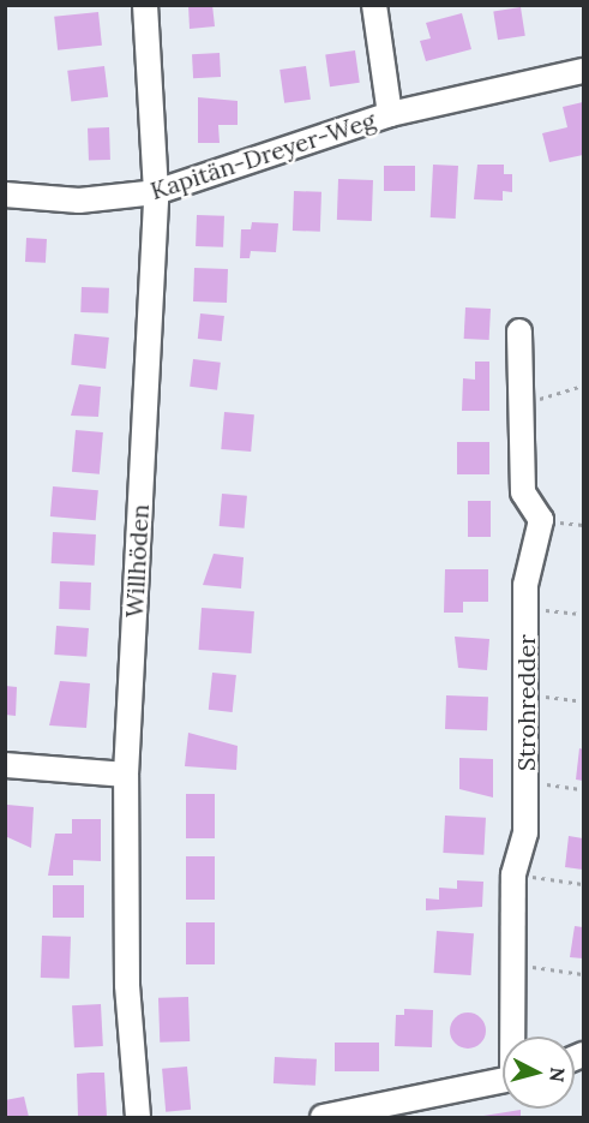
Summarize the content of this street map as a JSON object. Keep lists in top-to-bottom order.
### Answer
{
  "streets": {
    "street": ["Kapitän-Dreyer-Weg", "Willhöden", "Strohredder"]
  },
  "crossings": [
    ["Kapitän-Dreyer-Weg", "Willhöden"]
  ],
  "north": "right"
}
